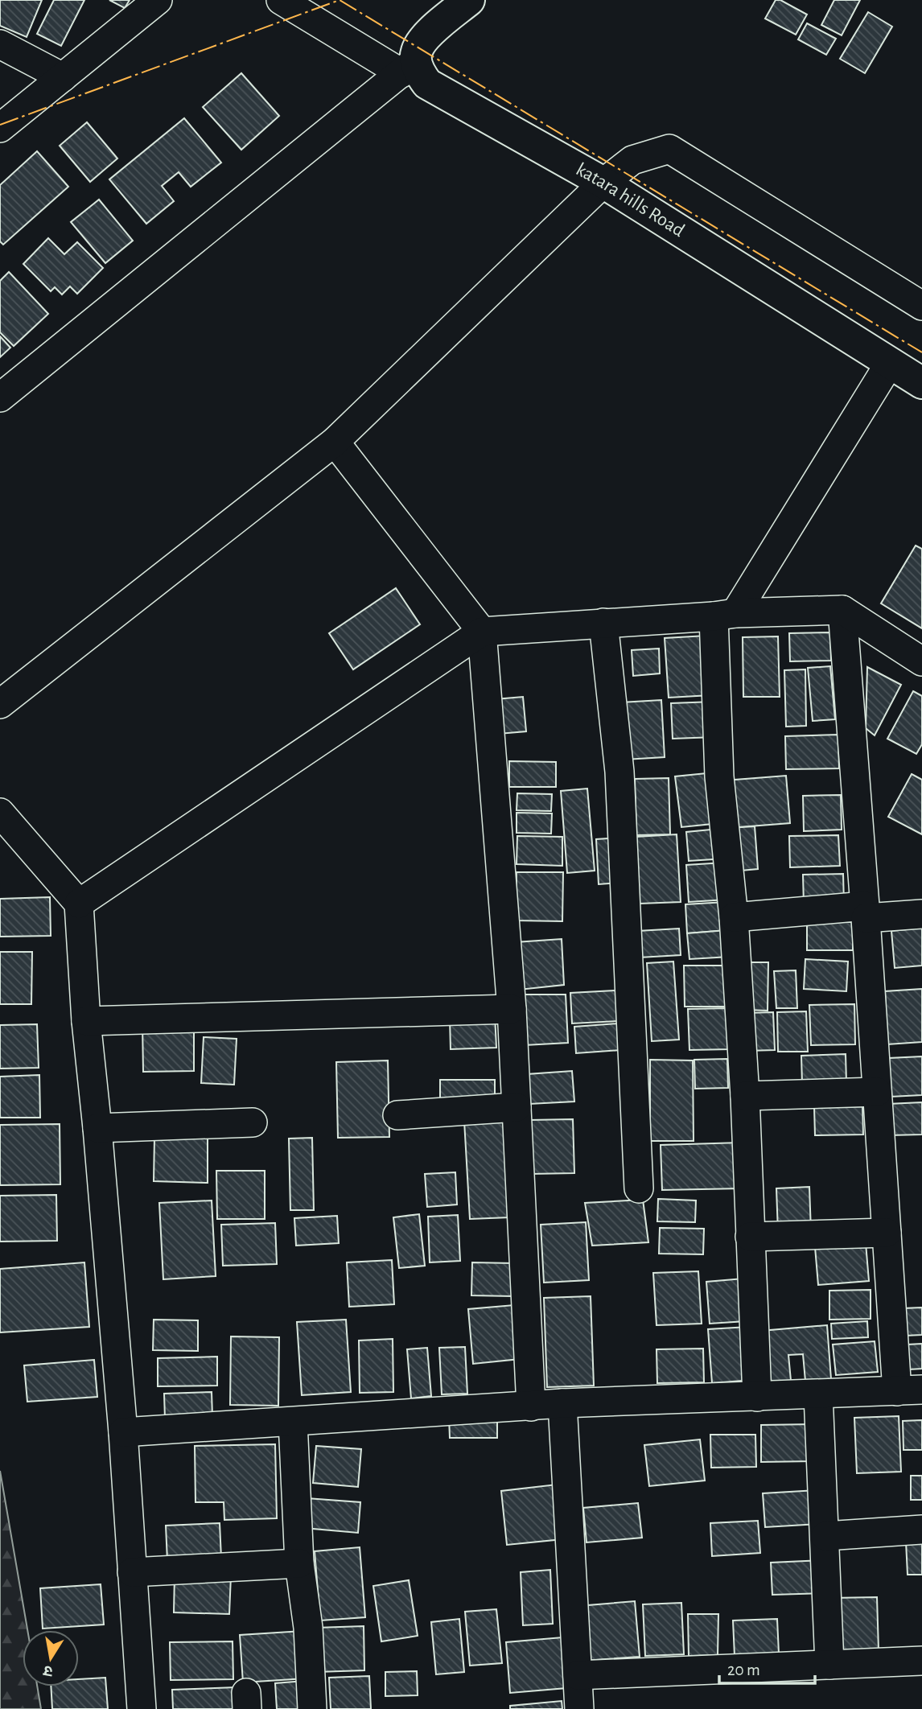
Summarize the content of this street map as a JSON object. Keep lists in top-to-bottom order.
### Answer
{
  "streets": {
    "main road": ["katara hills Road"]
  },
  "scale_bar": "20 m",
  "north": "bottom"
}
